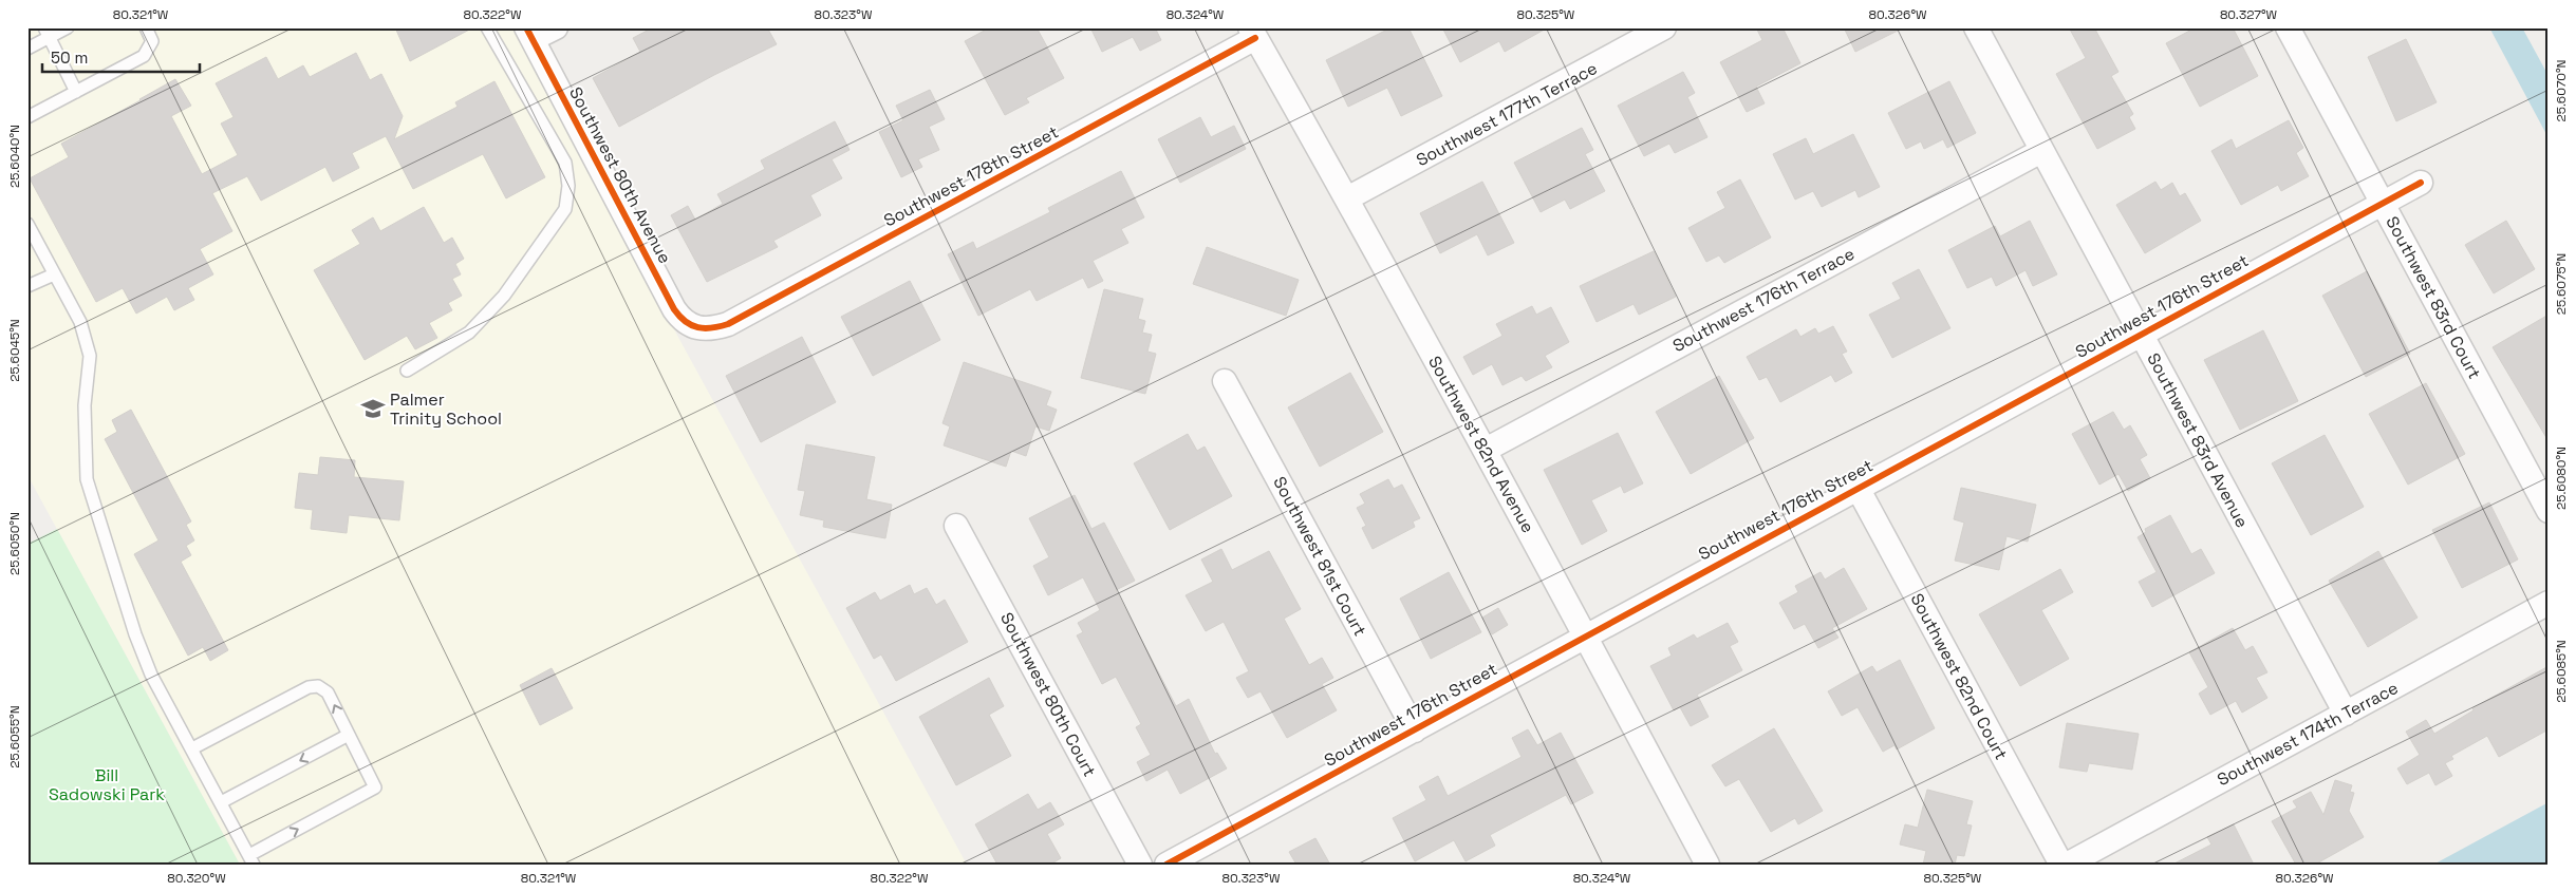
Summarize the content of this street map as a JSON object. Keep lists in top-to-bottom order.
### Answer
{
  "streets": {
    "street": [
      "Southwest 177th Terrace",
      "Southwest 80th Avenue",
      "Southwest 178th Street",
      "Southwest 83rd Court",
      "Southwest 176th Terrace",
      "Southwest 176th Street",
      "Southwest 83rd Avenue",
      "Southwest 82nd Avenue",
      "Southwest 81st Court",
      "Southwest 82nd Court",
      "Southwest 80th Court",
      "Southwest 174th Terrace"
    ]
  },
  "crossings": [
    ["Southwest 177th Terrace", "Southwest 82nd Avenue"],
    ["Southwest 80th Avenue", "Southwest 178th Street"],
    ["Southwest 178th Street", "Southwest 82nd Avenue"],
    ["Southwest 83rd Court", "Southwest 176th Street"],
    ["Southwest 176th Terrace", "Southwest 83rd Avenue"],
    ["Southwest 176th Terrace", "Southwest 82nd Avenue"],
    ["Southwest 176th Street", "Southwest 83rd Avenue"],
    ["Southwest 176th Street", "Southwest 82nd Avenue"],
    ["Southwest 176th Street", "Southwest 81st Court"],
    ["Southwest 176th Street", "Southwest 82nd Court"],
    ["Southwest 83rd Avenue", "Southwest 174th Terrace"]
  ],
  "parks": ["Bill Sadowski Park"],
  "places": {
    "school or university": ["Palmer Trinity School"]
  },
  "scale_bar": "50 m",
  "coordinates": [
    "80.321°W",
    "80.322°W",
    "80.323°W",
    "80.324°W",
    "80.325°W",
    "80.326°W",
    "80.327°W",
    "25.6070°N",
    "25.6040°N",
    "25.6075°N",
    "25.6045°N",
    "25.6080°N",
    "25.6050°N",
    "25.6085°N",
    "25.6055°N",
    "80.320°W"
  ]
}
